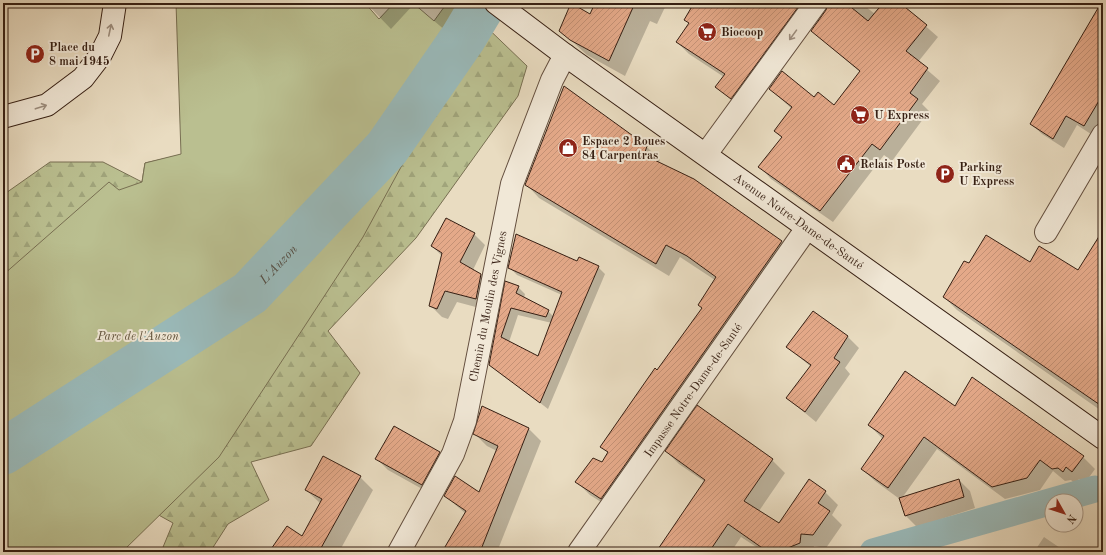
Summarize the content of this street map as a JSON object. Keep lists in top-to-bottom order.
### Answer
{
  "streets": {
    "street": ["Avenue Notre-Dame-de-Santé", "Chemin du Moulin des Vignes", "Impasse Notre-Dame-de-Santé"]
  },
  "crossings": [
    ["Avenue Notre-Dame-de-Santé", "Chemin du Moulin des Vignes"],
    ["Avenue Notre-Dame-de-Santé", "Impasse Notre-Dame-de-Santé"]
  ],
  "water": ["L'Auzon"],
  "parks": ["Parc de l'Auzon"],
  "places": {
    "supermarket": ["Biocoop", "U Express"],
    "parking": ["Place du 8 mai 1945", "Parking U Express"],
    "shop": ["Espace 2 Roues 84 Carpentras"],
    "public building": ["Relais Poste"]
  },
  "north": "bottom right"
}
